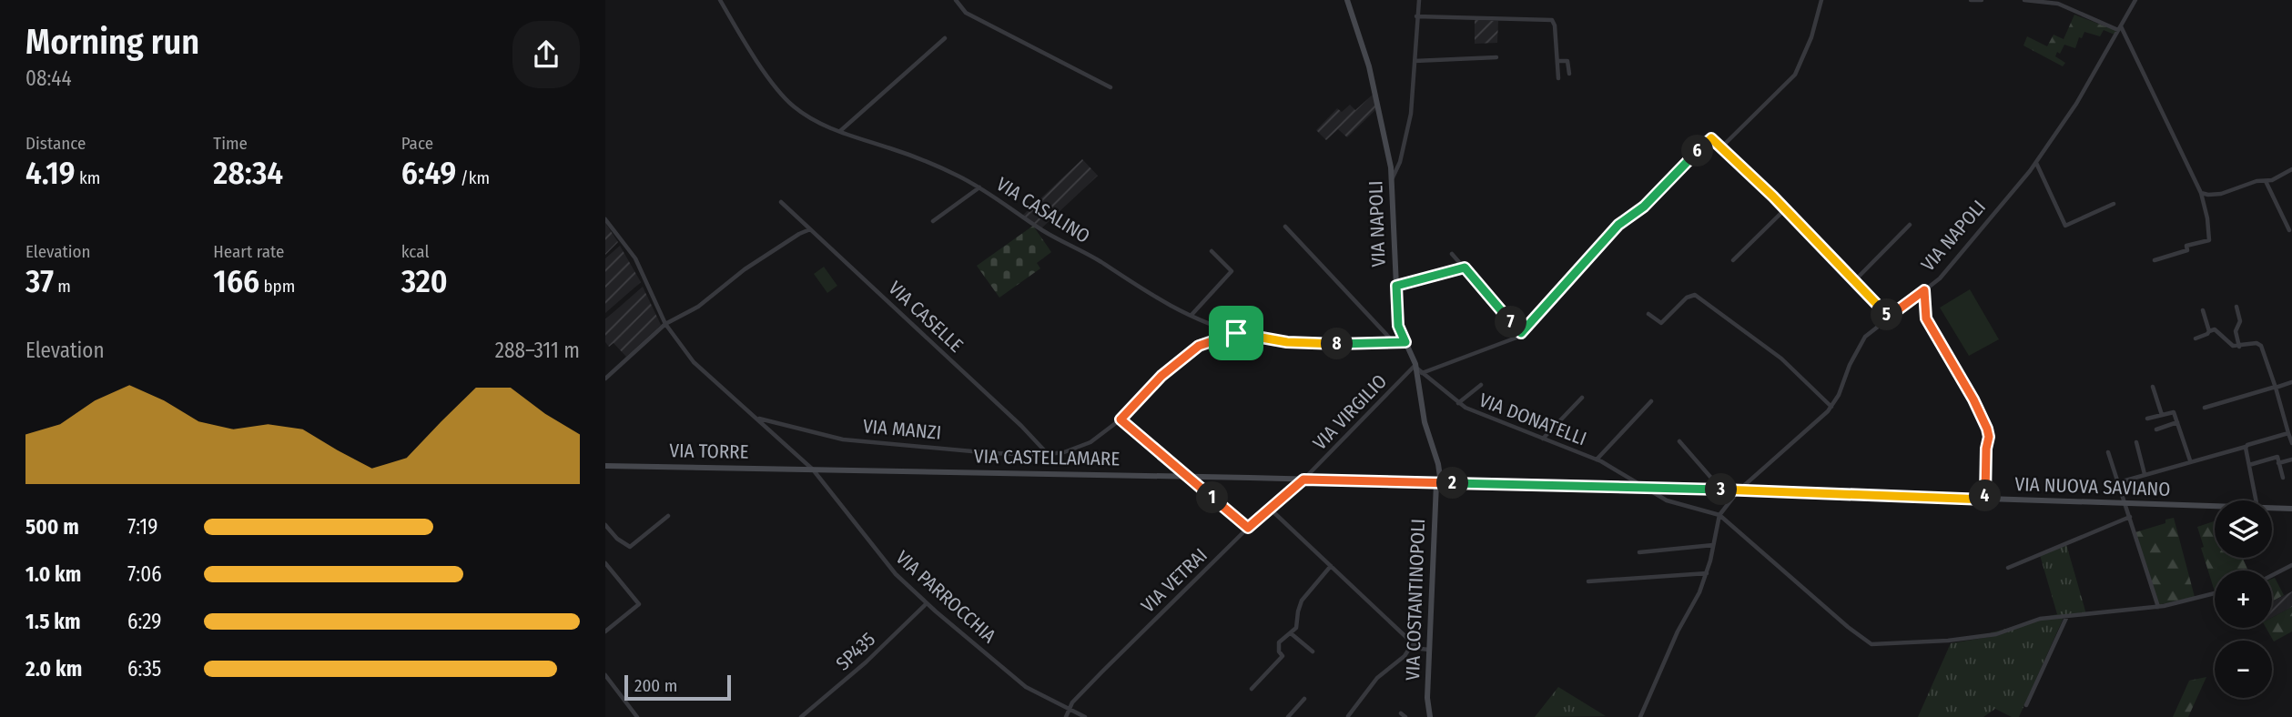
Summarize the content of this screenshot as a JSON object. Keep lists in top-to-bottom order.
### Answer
{
  "streets": {
    "main road": [
      "VIA NAPOLI",
      "VIA TORRE",
      "VIA CASTELLAMARE",
      "VIA NUOVA SAVIANO",
      "VIA COSTANTINOPOLI"
    ],
    "street": [
      "VIA CASALINO",
      "VIA CASELLE",
      "VIA VIRGILIO",
      "VIA DONATELLI",
      "VIA MANZI",
      "VIA VETRAI",
      "VIA PARROCCHIA",
      "SP435"
    ]
  },
  "crossings": [
    ["VIA CASALINO", "VIA NAPOLI"],
    ["VIA CASALINO", "VIA MANZI"],
    ["VIA NAPOLI", "VIA VIRGILIO"],
    ["VIA NAPOLI", "VIA DONATELLI"],
    ["VIA NAPOLI", "VIA CASTELLAMARE"],
    ["VIA NAPOLI", "VIA NUOVA SAVIANO"],
    ["VIA NAPOLI", "VIA COSTANTINOPOLI"],
    ["VIA CASELLE", "VIA MANZI"],
    ["VIA VIRGILIO", "VIA DONATELLI"],
    ["VIA VIRGILIO", "VIA CASTELLAMARE"],
    ["VIA VIRGILIO", "VIA VETRAI"],
    ["VIA DONATELLI", "VIA CASTELLAMARE"],
    ["VIA MANZI", "VIA PARROCCHIA"],
    ["VIA TORRE", "VIA CASTELLAMARE"],
    ["VIA TORRE", "VIA PARROCCHIA"],
    ["VIA CASTELLAMARE", "VIA NUOVA SAVIANO"],
    ["VIA CASTELLAMARE", "VIA VETRAI"],
    ["VIA CASTELLAMARE", "VIA PARROCCHIA"],
    ["VIA CASTELLAMARE", "VIA COSTANTINOPOLI"],
    ["VIA VETRAI", "VIA PARROCCHIA"],
    ["VIA PARROCCHIA", "SP435"]
  ],
  "scale_bar": "200 m",
  "page": {
    "heading": ["Morning run", "08:44"],
    "stats": [
      ["Distance", "4.19 km"],
      ["Time", "28:34"],
      ["Pace", "6:49 /km"],
      ["Elevation", "37 m"],
      ["Heart rate", "166 bpm"],
      ["kcal", "320"]
    ],
    "pins": [
      "6",
      "5",
      "7",
      "8",
      "2",
      "3",
      "4",
      "1"
    ],
    "chart": ["Elevation", "288–311 m"],
    "map_buttons": ["+", "−"],
    "list": [
      {
        "name": "500 m",
        "note": "7:19"
      },
      {
        "name": "1.0 km",
        "note": "7:06"
      },
      {
        "name": "1.5 km",
        "note": "6:29"
      },
      {
        "name": "2.0 km",
        "note": "6:35"
      }
    ],
    "scale": "200 m"
  }
}
